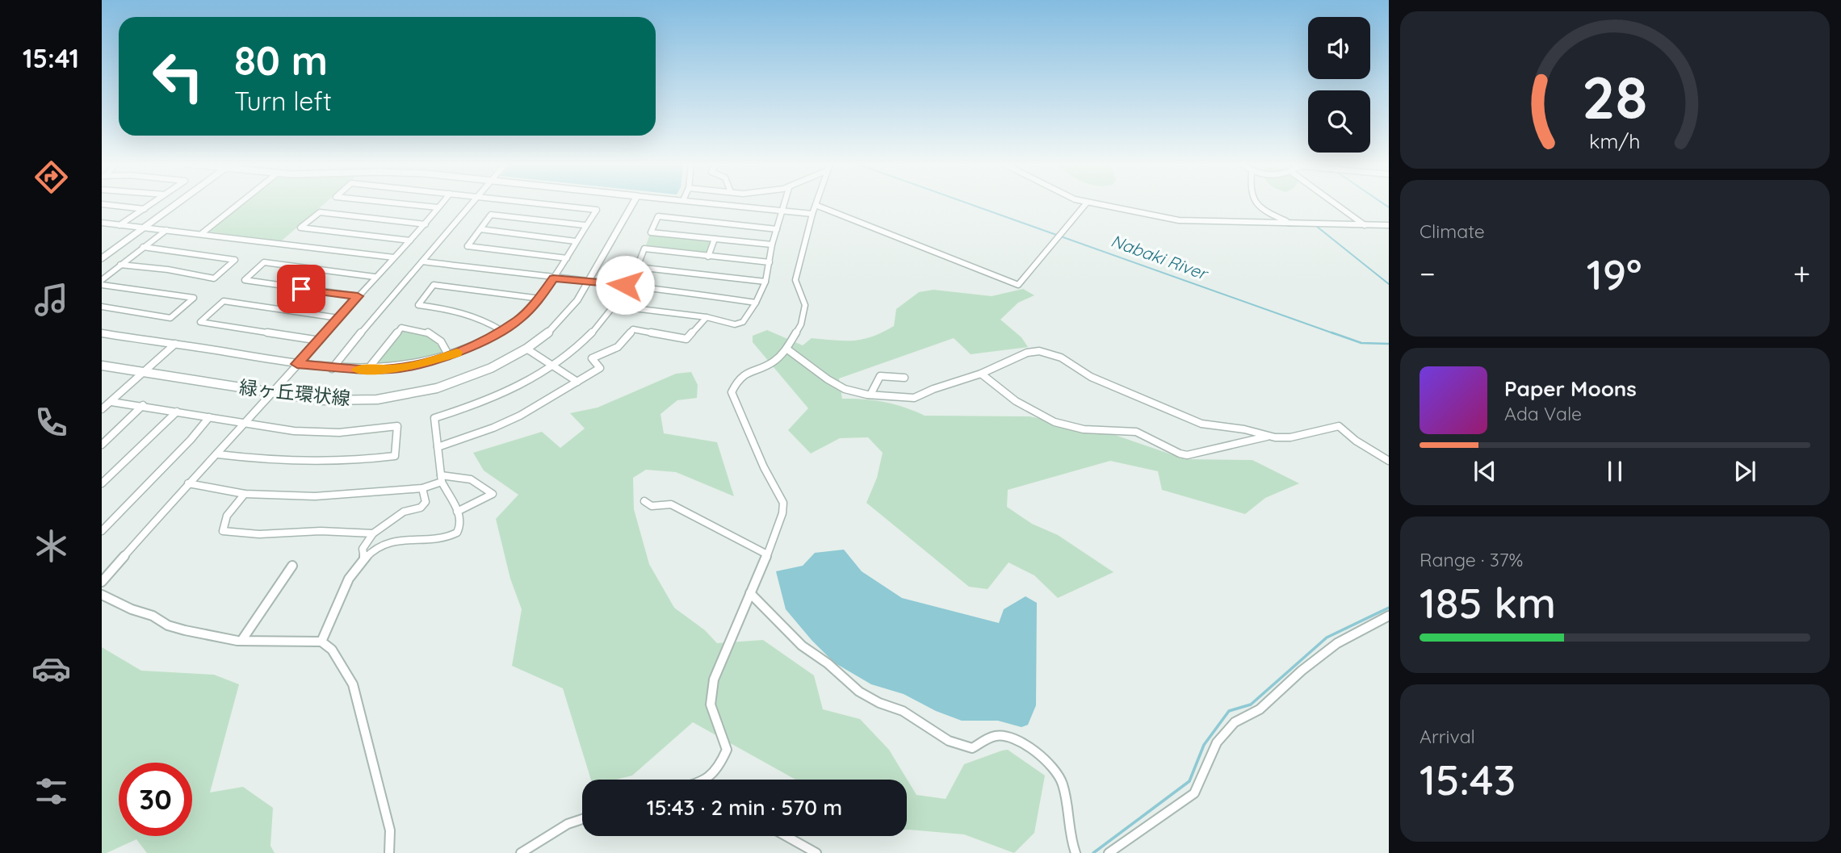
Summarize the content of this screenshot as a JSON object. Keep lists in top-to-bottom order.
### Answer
{
  "streets": {
    "street": ["緑ヶ丘環状線"]
  },
  "water": ["Nabaki River"],
  "page": {
    "tabs": "15:41",
    "turn": ["80 m", "Turn left"],
    "tile": [
      "Climate",
      ["Range · 37%", "185 km"],
      ["Arrival", "15:43"]
    ],
    "heat": ["−", "19°", "+"],
    "song": ["Paper Moons", "Ada Vale"],
    "limit": "30",
    "trip": "15:43 · 2 min · 570 m",
    "gauge": ["28", "km/h"]
  }
}
